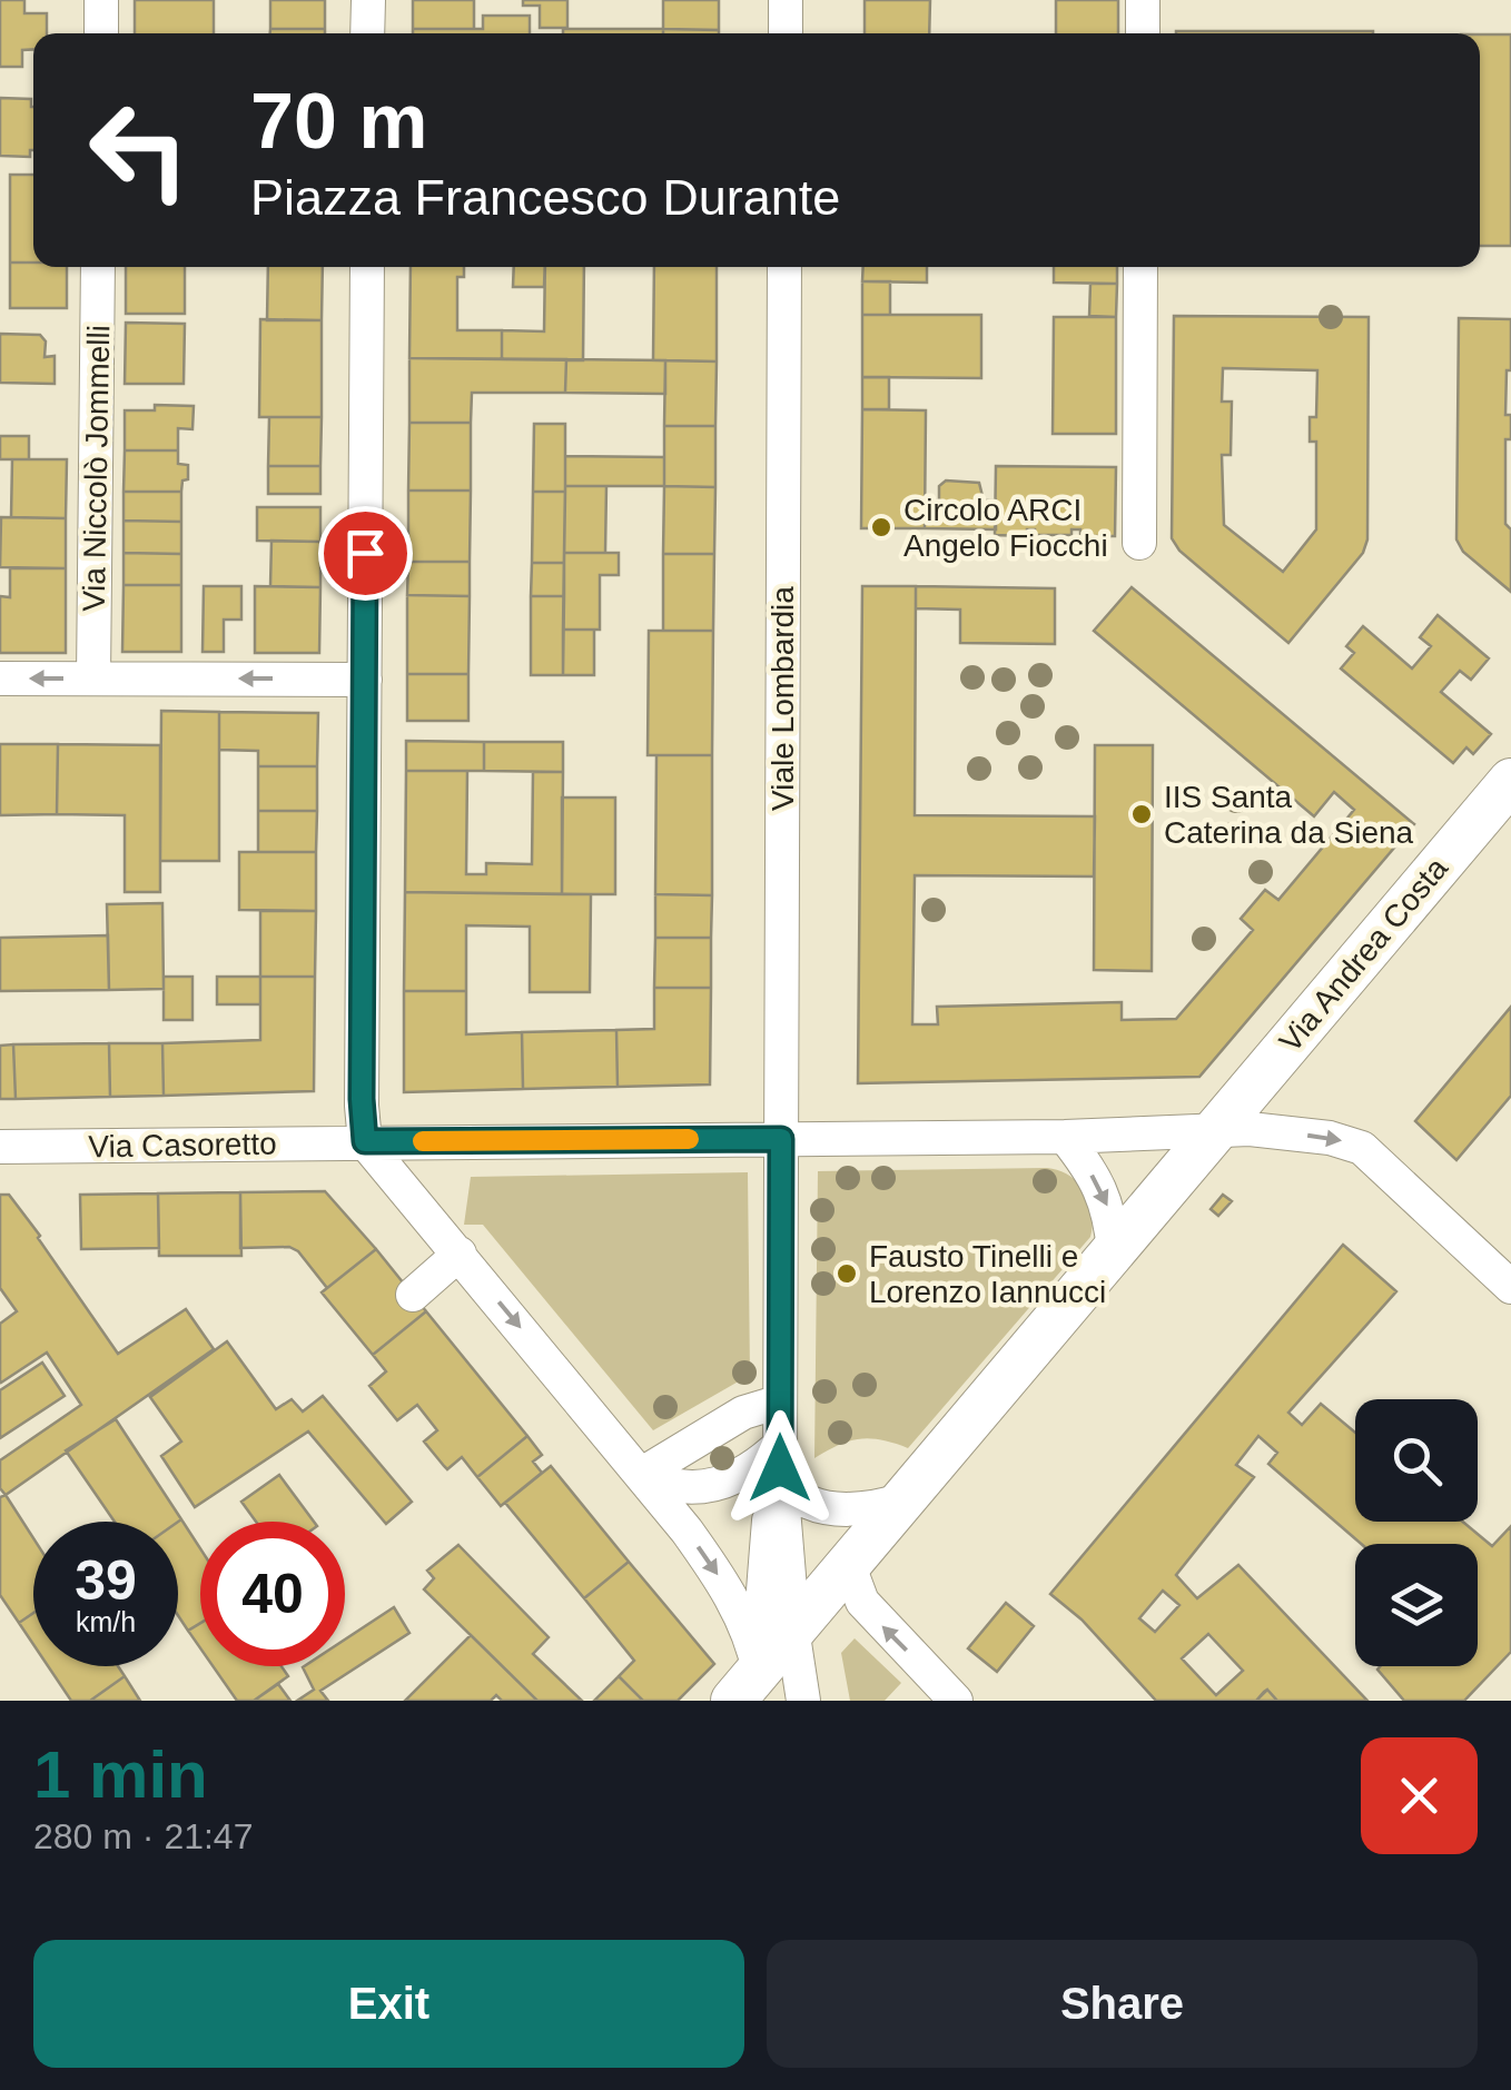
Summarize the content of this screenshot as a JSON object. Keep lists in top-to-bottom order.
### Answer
{
  "streets": {
    "main road": ["Via Andrea Costa"],
    "street": ["Via Niccolò Jommelli", "Viale Lombardia", "Via Casoretto"]
  },
  "crossings": [
    ["Viale Lombardia", "Via Casoretto"],
    ["Via Andrea Costa", "Via Casoretto"]
  ],
  "places": ["Circolo ARCI Angelo Fiocchi", "IIS Santa Caterina da Siena", "Fausto Tinelli e Lorenzo Iannucci"],
  "page": {
    "turn": ["70 m", "Piazza Francesco Durante"],
    "speed": "39 km/h",
    "limit": "40",
    "heading": ["1 min", "280 m · 21:47"],
    "buttons": ["Exit", "Share"]
  }
}
